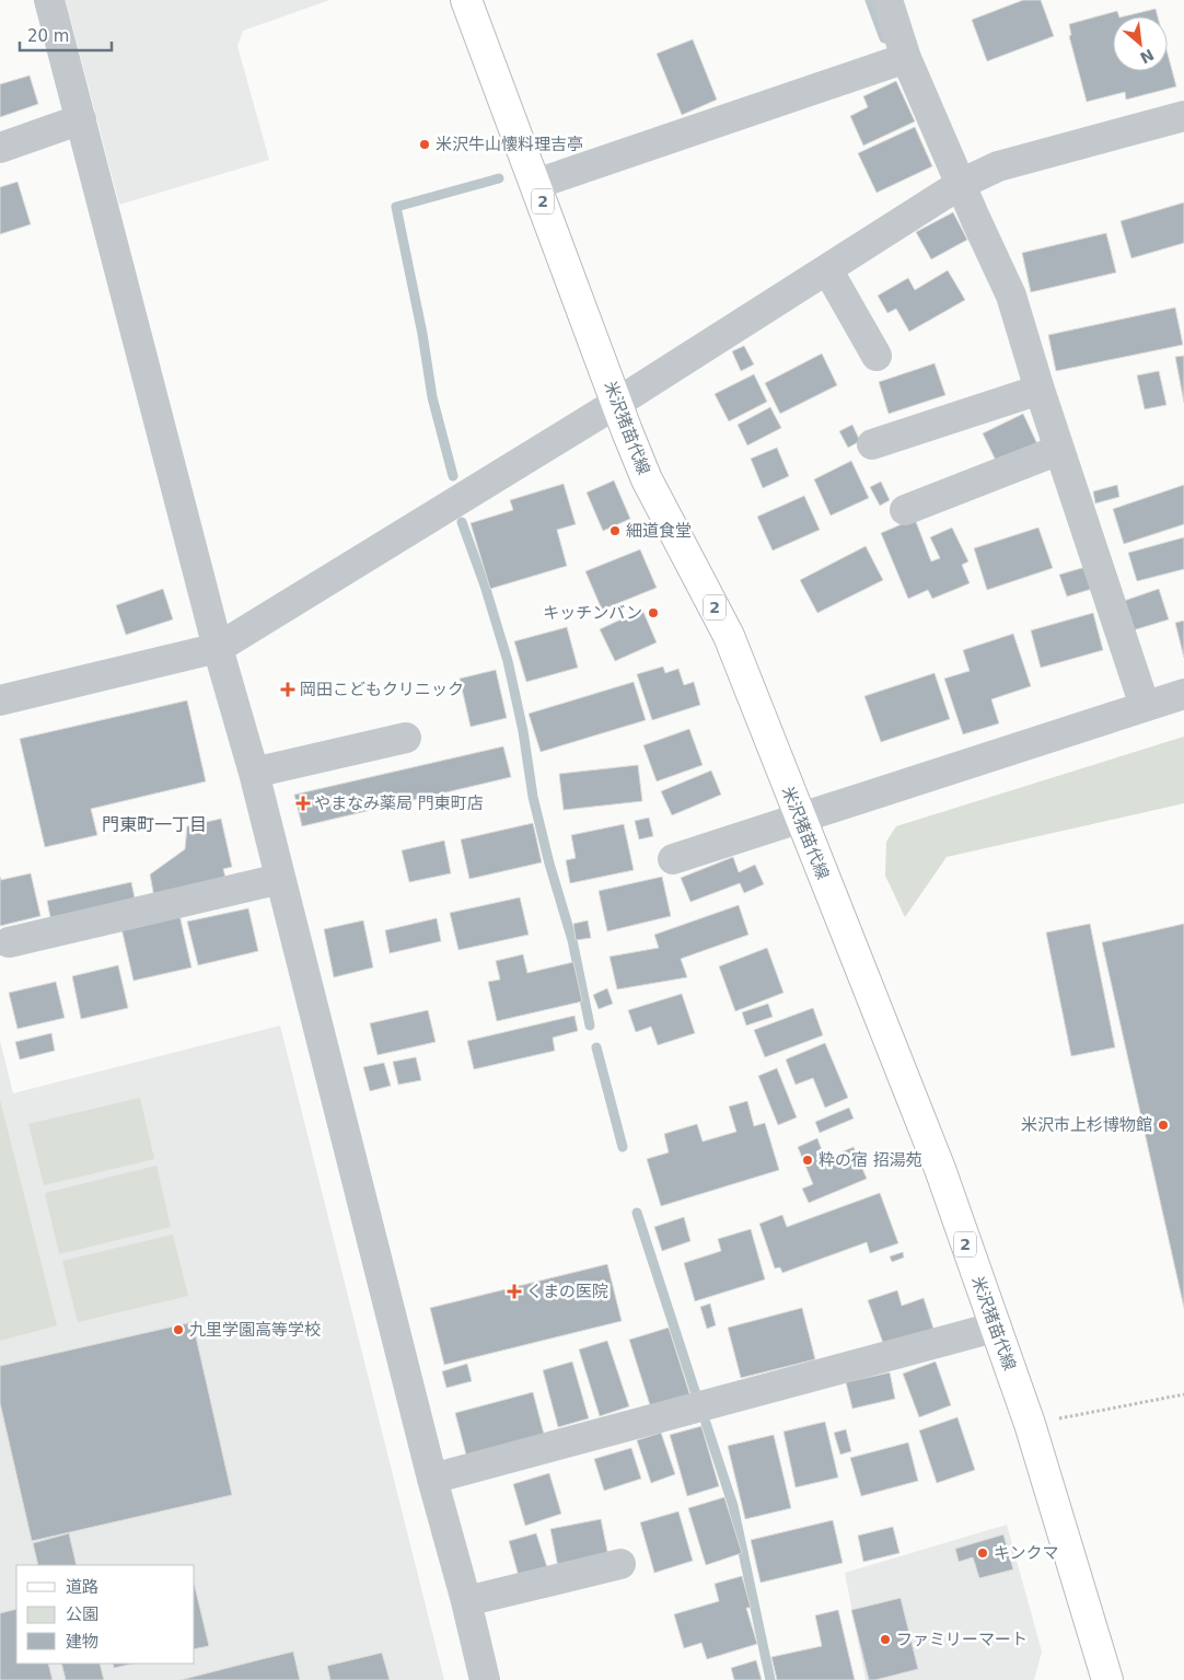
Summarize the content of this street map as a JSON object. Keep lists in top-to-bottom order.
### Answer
{
  "streets": {
    "main road": ["2", "米沢猪苗代線"]
  },
  "districts": ["門東町一丁目"],
  "places": {
    "other": [
      "米沢牛山懐料理吉亭",
      "細道食堂",
      "キッチンバン",
      "米沢市上杉博物館",
      "粋の宿 招湯苑",
      "九里学園高等学校",
      "キンクマ",
      "ファミリーマート"
    ],
    "health": ["岡田こどもクリニック", "やまなみ薬局 門東町店", "くまの医院"]
  },
  "legend": ["道路", "公園", "建物"],
  "scale_bar": "20 m",
  "north": "bottom right"
}
